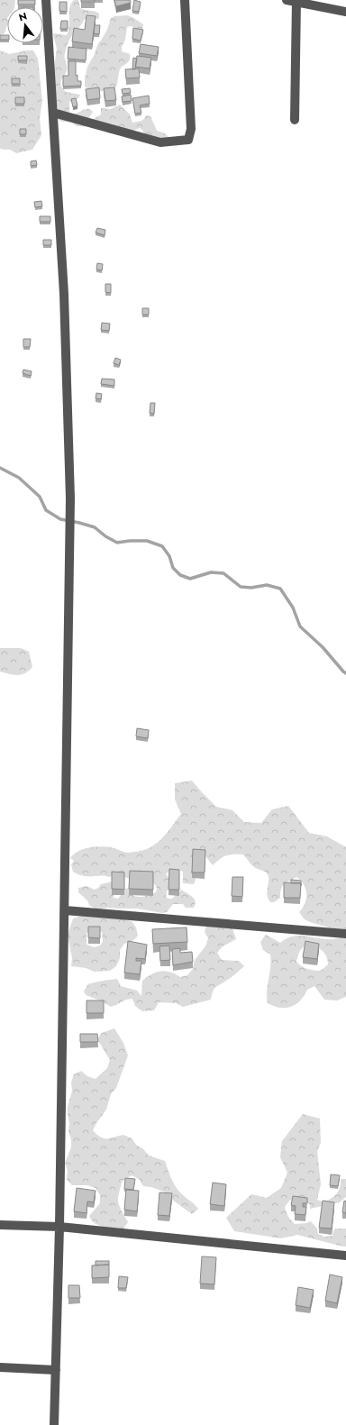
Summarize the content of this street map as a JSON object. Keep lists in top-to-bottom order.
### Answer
{
  "north": "top"
}
